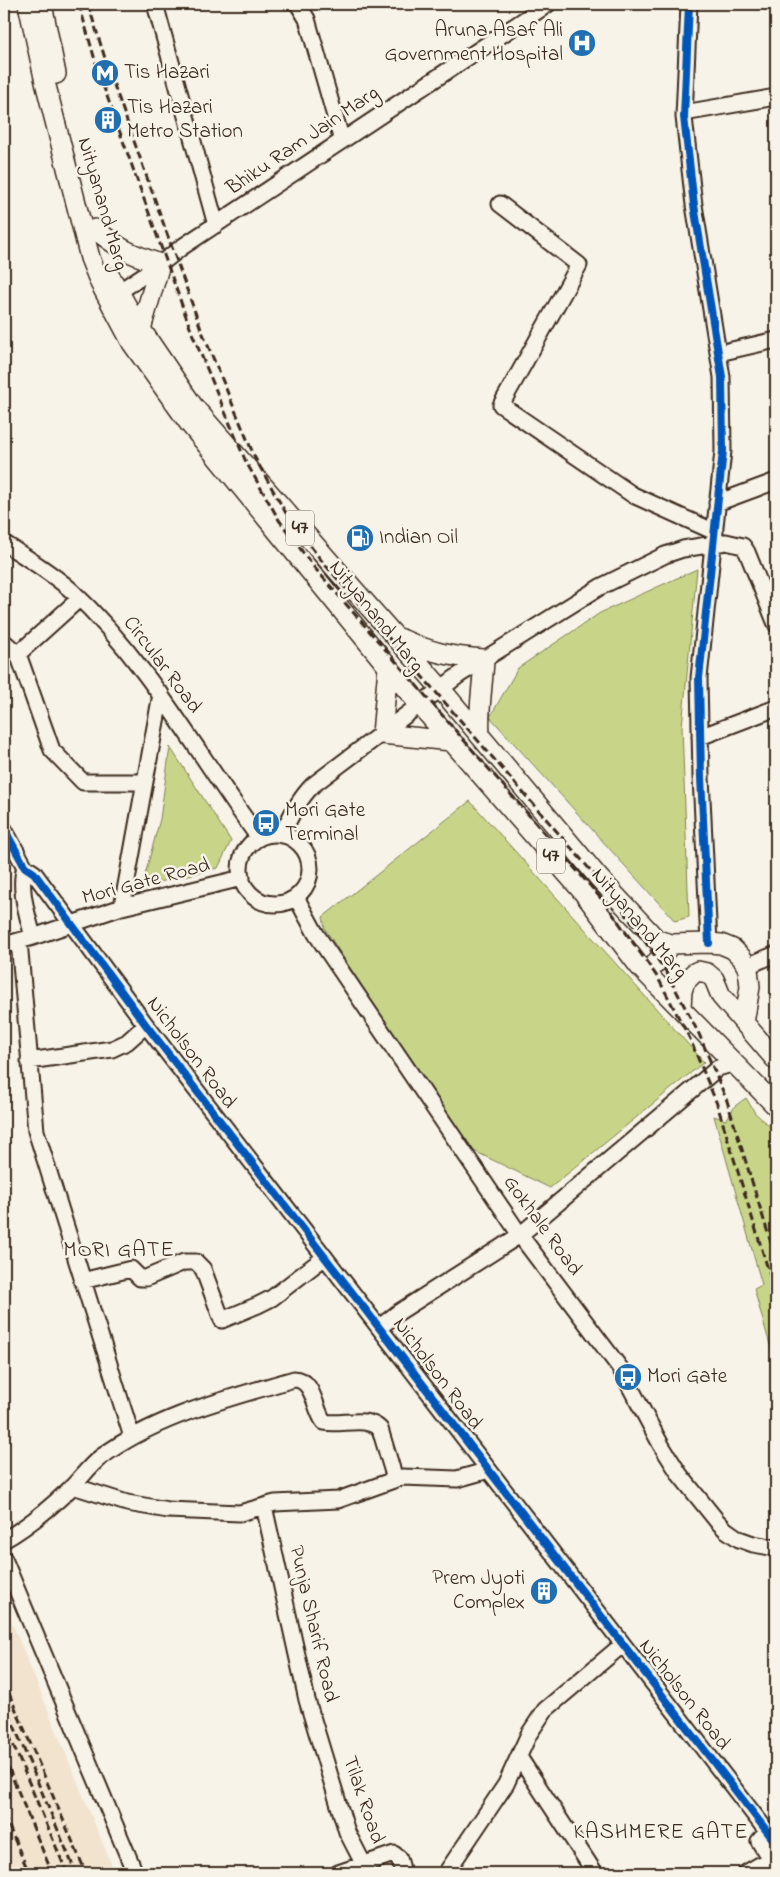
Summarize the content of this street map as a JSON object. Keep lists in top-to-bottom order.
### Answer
{
  "streets": {
    "main road": ["Nityanand Marg", "47"],
    "street": [
      "Bhiku Ram Jain Marg",
      "Circular Road",
      "Mori Gate Road",
      "Nicholson Road",
      "Gokhale Road",
      "Punja Sharif Road",
      "Tilak Road"
    ]
  },
  "crossings": [
    ["Bhiku Ram Jain Marg", "Nityanand Marg"],
    ["Circular Road", "Mori Gate Road"],
    ["Circular Road", "Gokhale Road"],
    ["Mori Gate Road", "Nicholson Road"],
    ["Mori Gate Road", "Gokhale Road"],
    ["Punja Sharif Road", "Tilak Road"]
  ],
  "districts": ["MORI GATE", "KASHMERE GATE"],
  "places": {
    "hospital": ["Aruna Asaf Ali Government Hospital"],
    "metro station": ["Tis Hazari"],
    "building": ["Tis Hazari Metro Station", "Prem Jyoti Complex"],
    "fuel station": ["Indian Oil"],
    "bus stop": ["Mori Gate Terminal", "Mori Gate"]
  }
}
